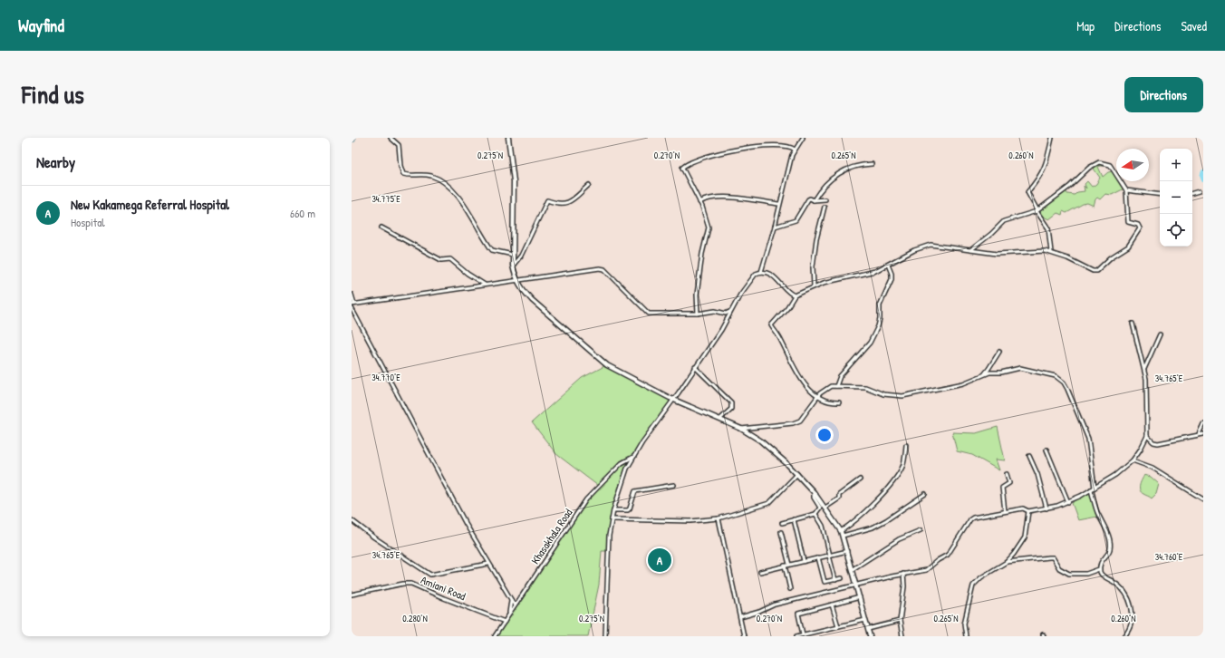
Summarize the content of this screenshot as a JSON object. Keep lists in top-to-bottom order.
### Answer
{
  "streets": {
    "street": ["Khasakhala Road", "Amiani Road"]
  },
  "crossings": [
    ["Khasakhala Road", "Amiani Road"]
  ],
  "north": "left",
  "page": {
    "header": "Wayfind",
    "nav": ["Map", "Directions", "Saved"],
    "title": "Find us",
    "buttons": "Directions",
    "heading": "Nearby",
    "map_buttons": ["+", "−"],
    "list": [
      {
        "mark": "A",
        "name": "New Kakamega Referral Hospital",
        "note": "Hospital",
        "value": "660 m"
      }
    ],
    "pins": "A"
  },
  "coordinates": [
    "0.275°N",
    "0.270°N",
    "0.265°N",
    "0.260°N",
    "34.775°E",
    "34.770°E",
    "34.765°E",
    "34.760°E",
    "0.280°N"
  ]
}
